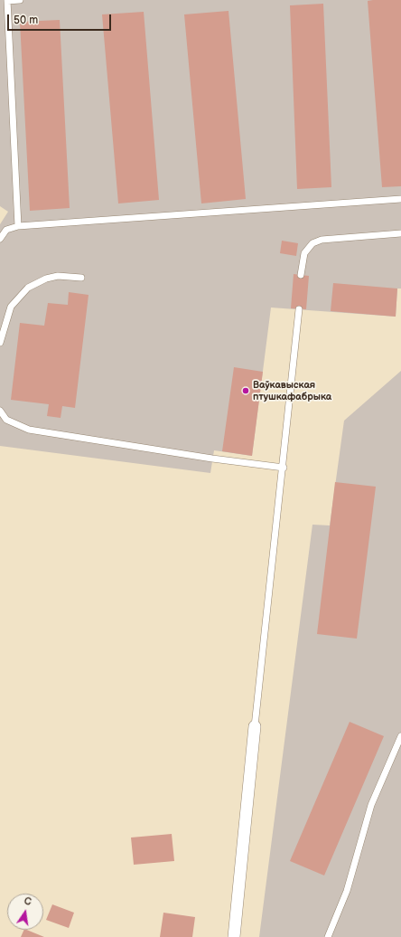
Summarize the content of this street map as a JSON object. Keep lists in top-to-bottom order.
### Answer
{
  "places": ["Ваўкавыская птушкафабрыка"],
  "scale_bar": "50 m",
  "north": "top"
}
